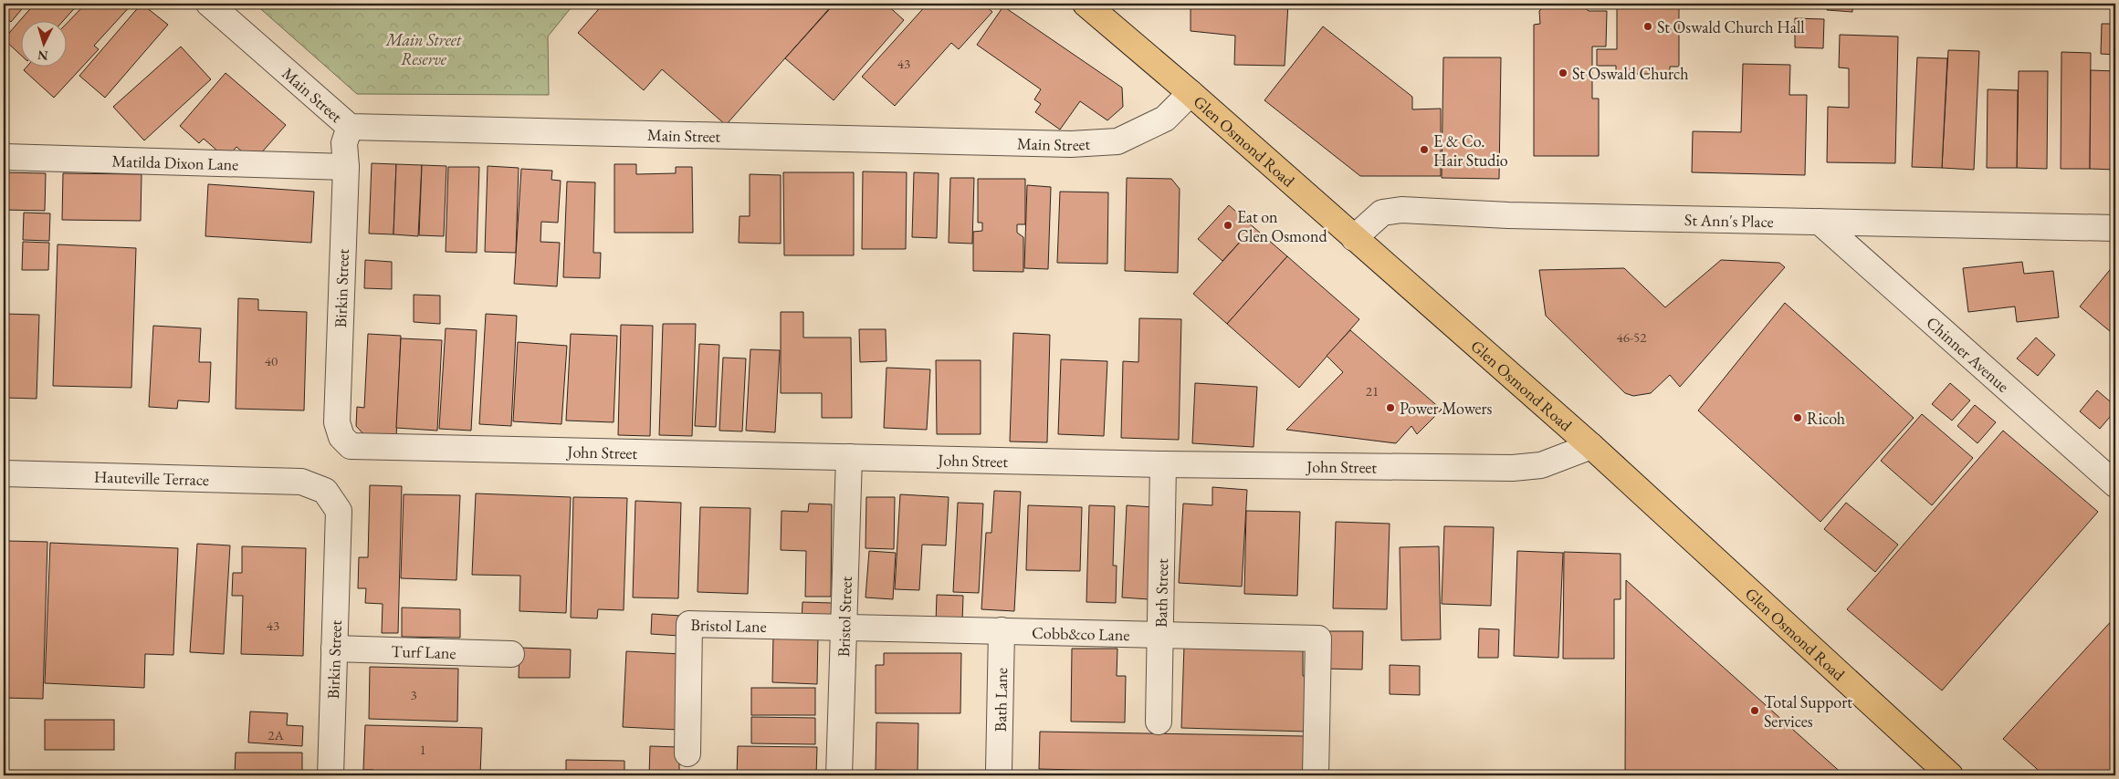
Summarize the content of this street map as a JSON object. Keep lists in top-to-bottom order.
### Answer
{
  "streets": {
    "highway": ["Glen Osmond Road"],
    "street": [
      "Main Street",
      "Matilda Dixon Lane",
      "St Ann's Place",
      "Birkin Street",
      "Chinner Avenue",
      "John Street",
      "Hauteville Terrace",
      "Bath Street",
      "Bristol Street",
      "Bristol Lane",
      "Cobb&co Lane",
      "Turf Lane",
      "Bath Lane"
    ]
  },
  "crossings": [
    ["Main Street", "Glen Osmond Road"],
    ["Main Street", "Birkin Street"],
    ["Glen Osmond Road", "St Ann's Place"],
    ["Glen Osmond Road", "John Street"],
    ["Matilda Dixon Lane", "Birkin Street"],
    ["St Ann's Place", "Chinner Avenue"],
    ["Birkin Street", "John Street"],
    ["Birkin Street", "Hauteville Terrace"],
    ["Birkin Street", "Turf Lane"],
    ["John Street", "Bath Street"],
    ["John Street", "Bristol Street"],
    ["Bath Street", "Cobb&co Lane"],
    ["Bristol Street", "Bristol Lane"],
    ["Bristol Street", "Cobb&co Lane"],
    ["Bristol Lane", "Cobb&co Lane"],
    ["Cobb&co Lane", "Bath Lane"]
  ],
  "parks": ["Main Street Reserve"],
  "places": [
    "St Oswald Church Hall",
    "St Oswald Church",
    "E & Co. Hair Studio",
    "Eat on Glen Osmond",
    "Power Mowers",
    "Ricoh",
    "Total Support Services"
  ],
  "house_numbers": [
    "43",
    "46-52",
    "40",
    "21",
    "43",
    "3",
    "2A",
    "1"
  ],
  "north": "bottom"
}
